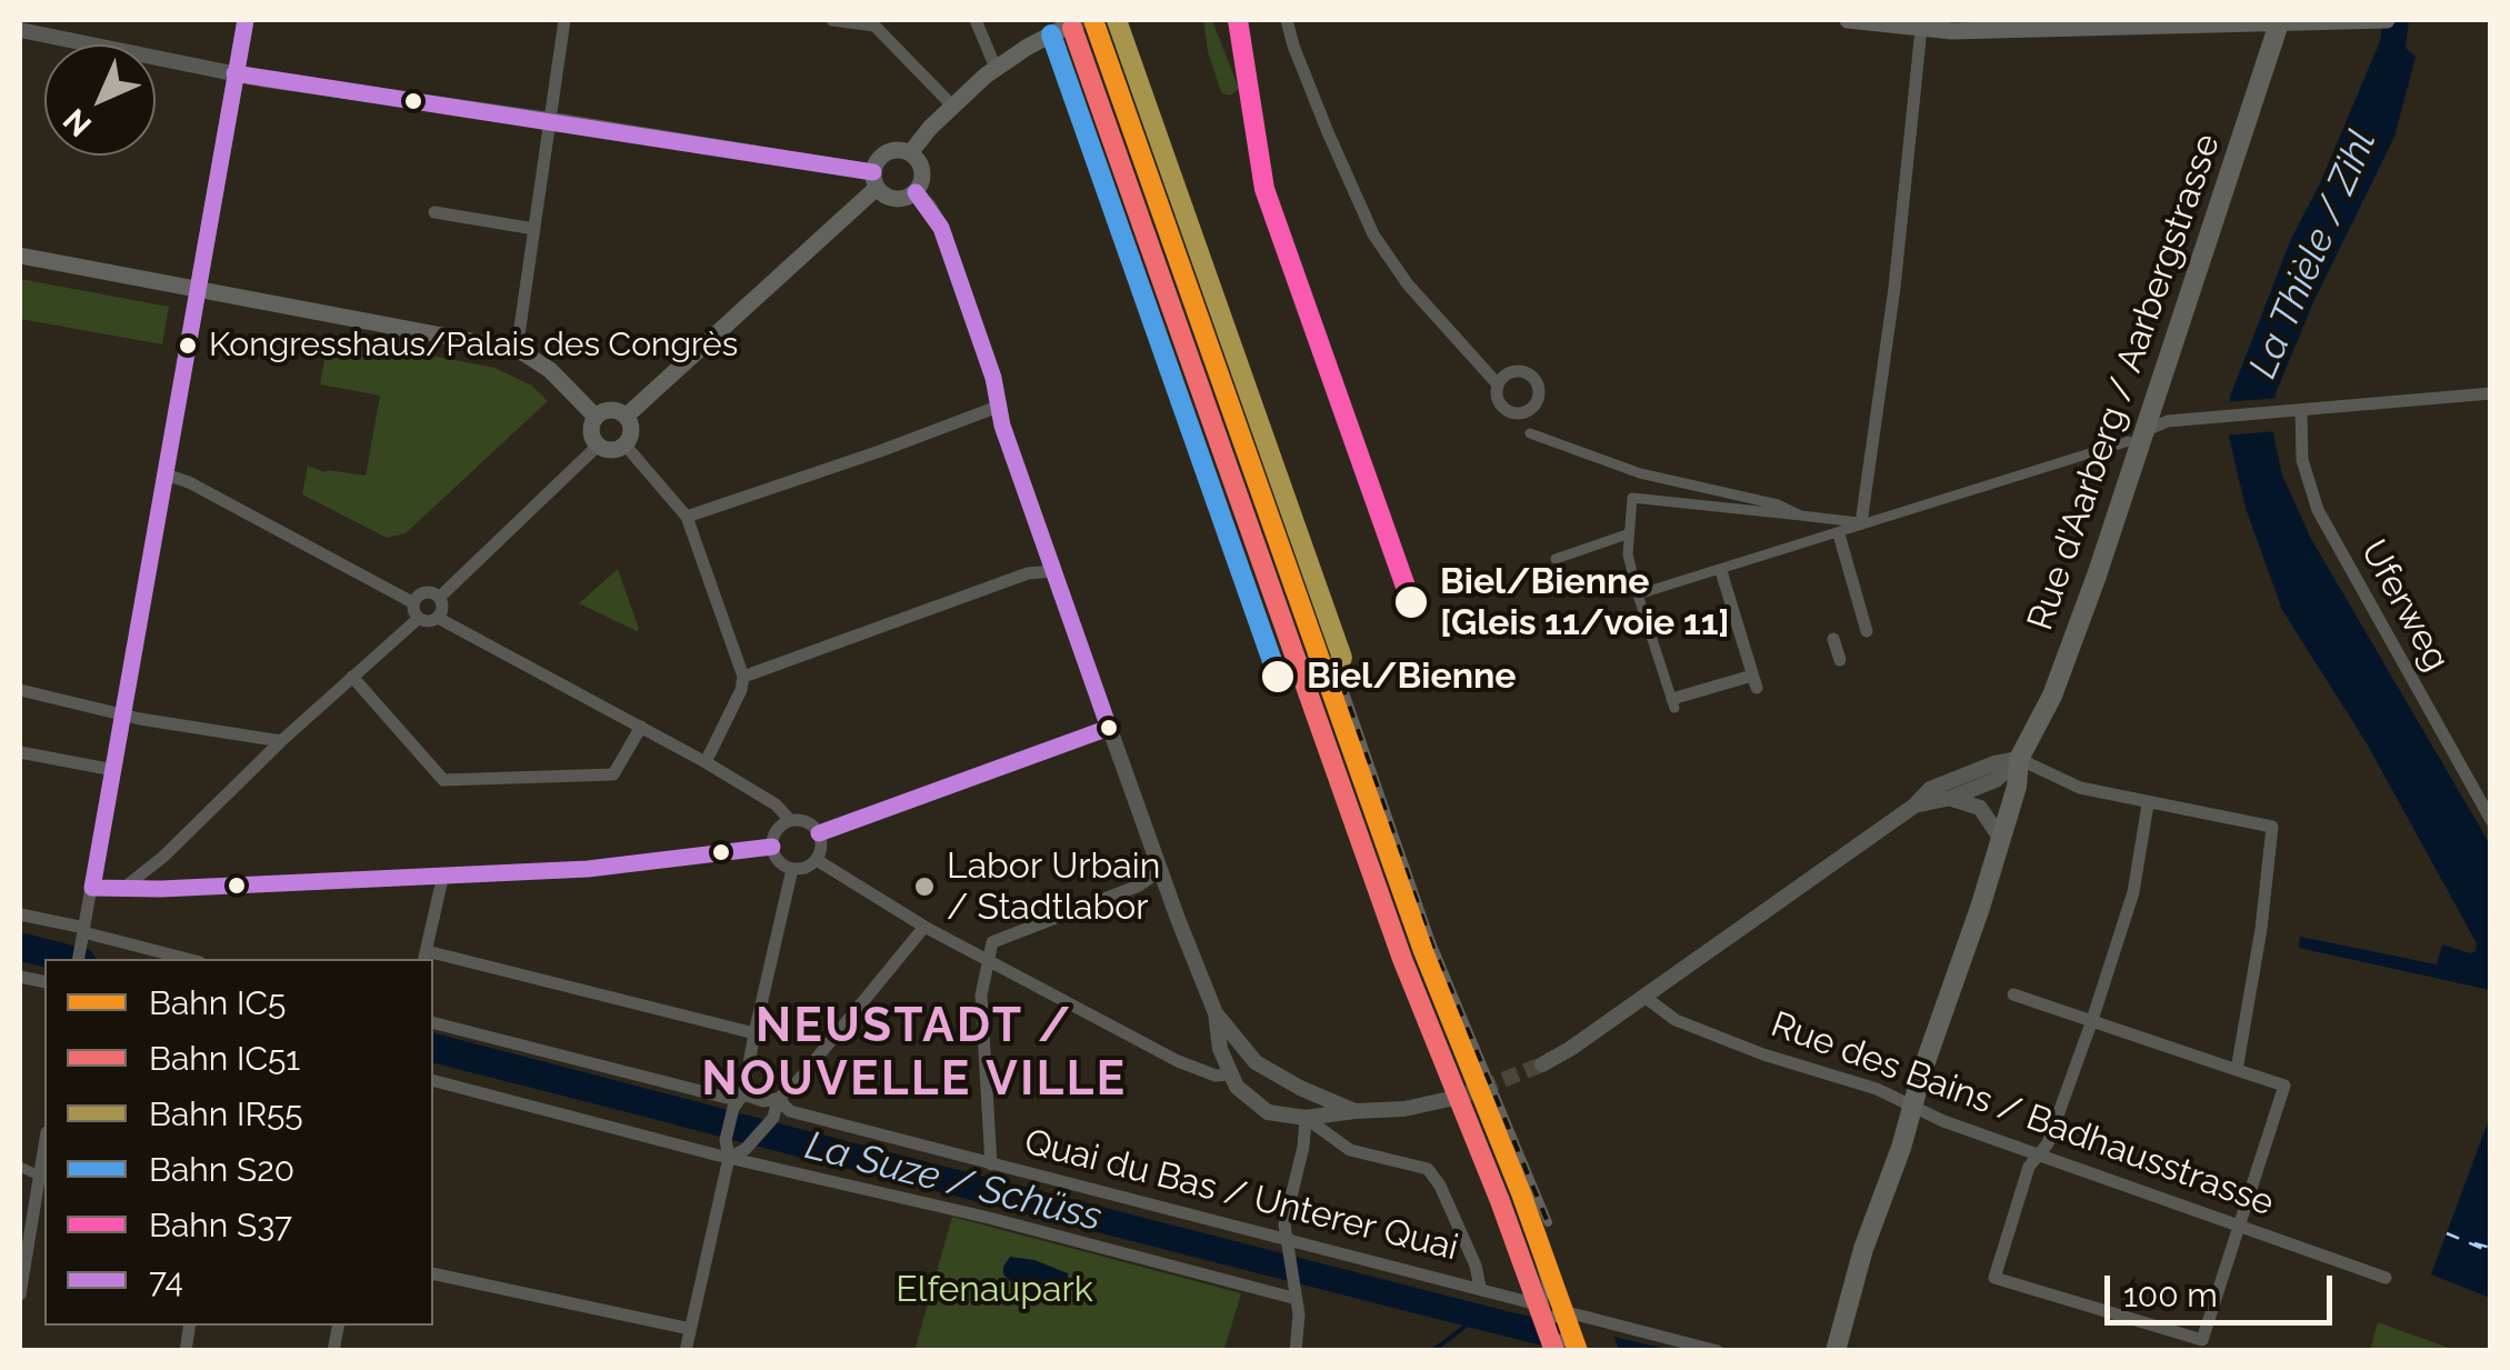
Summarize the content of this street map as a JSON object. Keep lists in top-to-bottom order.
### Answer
{
  "streets": {
    "main road": ["Rue d'Aarberg / Aarbergstrasse"],
    "street": ["Uferweg", "Rue des Bains / Badhausstrasse", "Quai du Bas / Unterer Quai"]
  },
  "crossings": [
    ["Rue d'Aarberg / Aarbergstrasse", "Rue des Bains / Badhausstrasse"]
  ],
  "districts": ["NEUSTADT / NOUVELLE VILLE"],
  "water": ["La Thièle / Zihl", "La Suze / Schüss"],
  "parks": ["Elfenaupark"],
  "places": [
    "Kongresshaus/Palais des Congrès",
    "Biel/Bienne [Gleis 11/voie 11]",
    "Biel/Bienne",
    "Labor Urbain / Stadtlabor"
  ],
  "lines": [
    "rail line IC5",
    "rail line IR55",
    "rail line S37",
    "transit line 74",
    "rail line IC51",
    "rail line S20"
  ],
  "legend": [
    "Bahn IC5",
    "Bahn IC51",
    "Bahn IR55",
    "Bahn S20",
    "Bahn S37",
    "74"
  ],
  "scale_bar": "100 m",
  "north": "bottom left"
}
